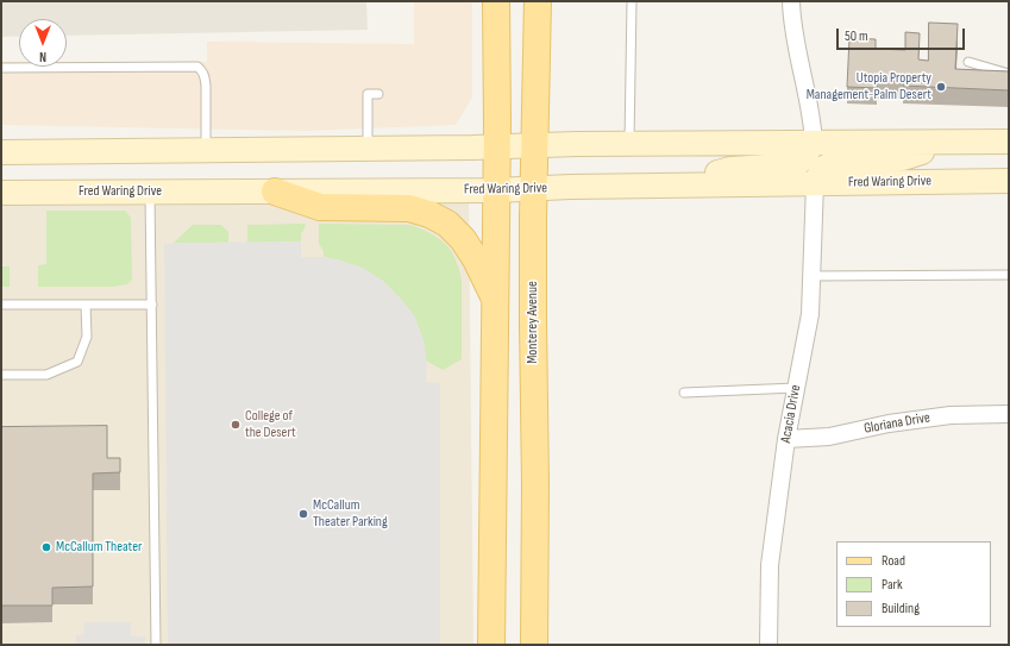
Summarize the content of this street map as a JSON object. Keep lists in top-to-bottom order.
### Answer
{
  "streets": {
    "main road": ["Fred Waring Drive", "Monterey Avenue"],
    "street": ["Acacia Drive", "Gloriana Drive"]
  },
  "crossings": [
    ["Fred Waring Drive", "Monterey Avenue"],
    ["Fred Waring Drive", "Acacia Drive"],
    ["Acacia Drive", "Gloriana Drive"]
  ],
  "places": [
    "Utopia Property Management-Palm Desert",
    "College of the Desert",
    "McCallum Theater Parking",
    "McCallum Theater"
  ],
  "legend": ["Road", "Park", "Building"],
  "scale_bar": "50 m",
  "north": "bottom"
}
